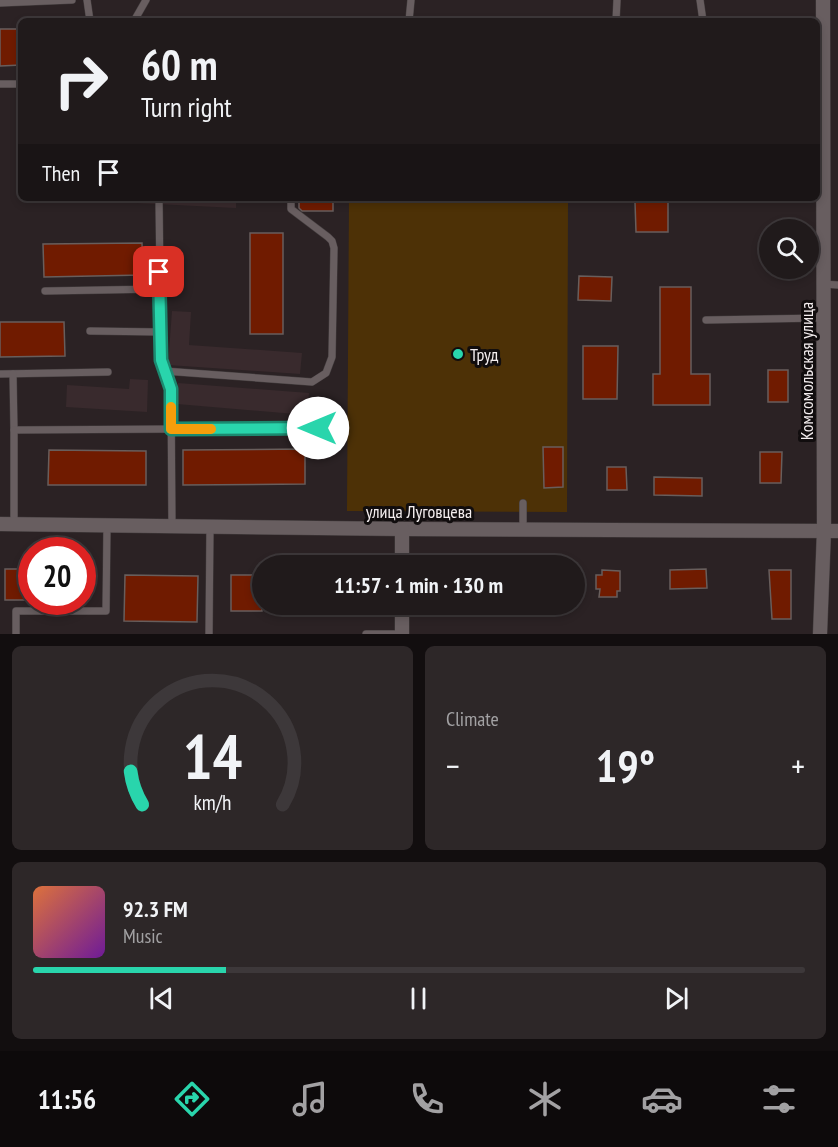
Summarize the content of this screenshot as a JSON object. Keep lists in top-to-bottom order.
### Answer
{
  "streets": {
    "street": ["Комсомольская улица", "улица Луговцева"]
  },
  "crossings": [
    ["Комсомольская улица", "улица Луговцева"]
  ],
  "places": ["Труд"],
  "page": {
    "turn": ["60 m", "Turn right"],
    "then": "Then",
    "limit": "20",
    "trip": "11:57 · 1 min · 130 m",
    "tile": "Climate",
    "heat": ["−", "19°", "+"],
    "song": ["92.3 FM", "Music"],
    "tabs": "11:56",
    "gauge": ["14", "km/h"]
  }
}
